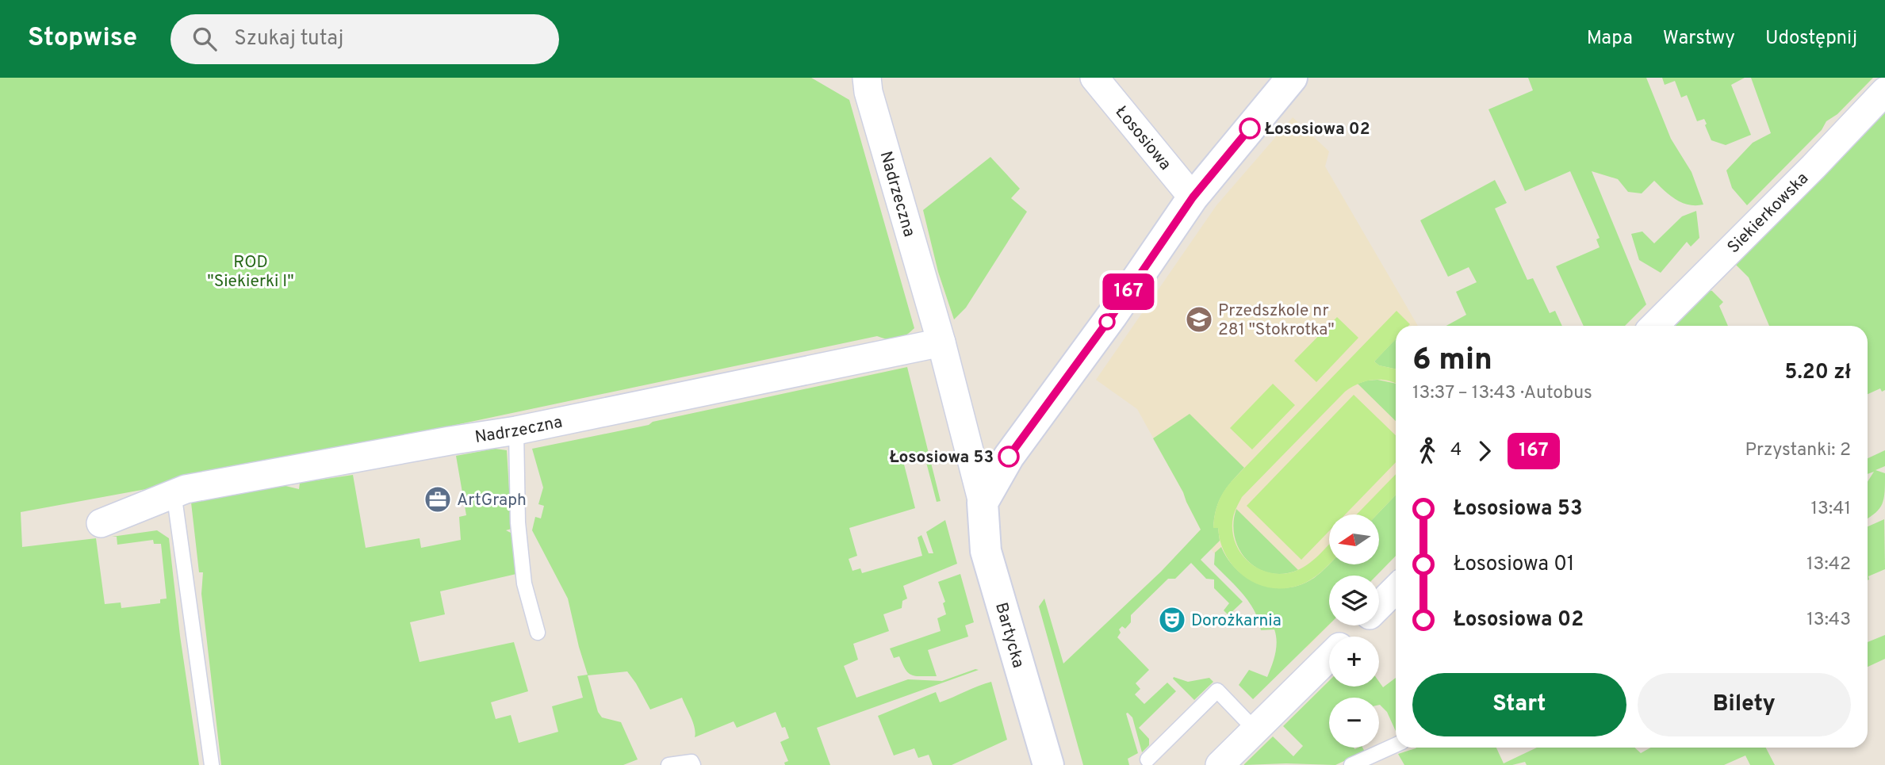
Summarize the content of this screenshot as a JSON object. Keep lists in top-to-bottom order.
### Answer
{
  "streets": {
    "street": [
      "Łososiowa",
      "Nadrzeczna",
      "Siekierkowska",
      "Bartycka"
    ]
  },
  "crossings": [
    ["Nadrzeczna", "Bartycka"]
  ],
  "parks": ["ROD \"Siekierki I\""],
  "places": {
    "other": ["Łososiowa 02", "Łososiowa 53"],
    "school or university": ["Przedszkole nr 281 \"Stokrotka\""],
    "office": ["ArtGraph"],
    "theatre": ["Dorożkarnia"]
  },
  "lines": ["bus line 167"],
  "north": "left",
  "page": {
    "header": "Stopwise",
    "search": "Szukaj tutaj",
    "nav": ["Mapa", "Warstwy", "Udostępnij"],
    "on_map": "167",
    "heading": ["6 min", "13:37 – 13:43 · Autobus", "5.20 zł"],
    "legs": ["4", "167", "Przystanki: 2"],
    "list": [
      {
        "name": "Łososiowa 53",
        "value": "13:41"
      },
      {
        "name": "Łososiowa 01",
        "value": "13:42"
      },
      {
        "name": "Łososiowa 02",
        "value": "13:43"
      }
    ],
    "map_buttons": ["+", "−"],
    "buttons": ["Start", "Bilety"]
  }
}
